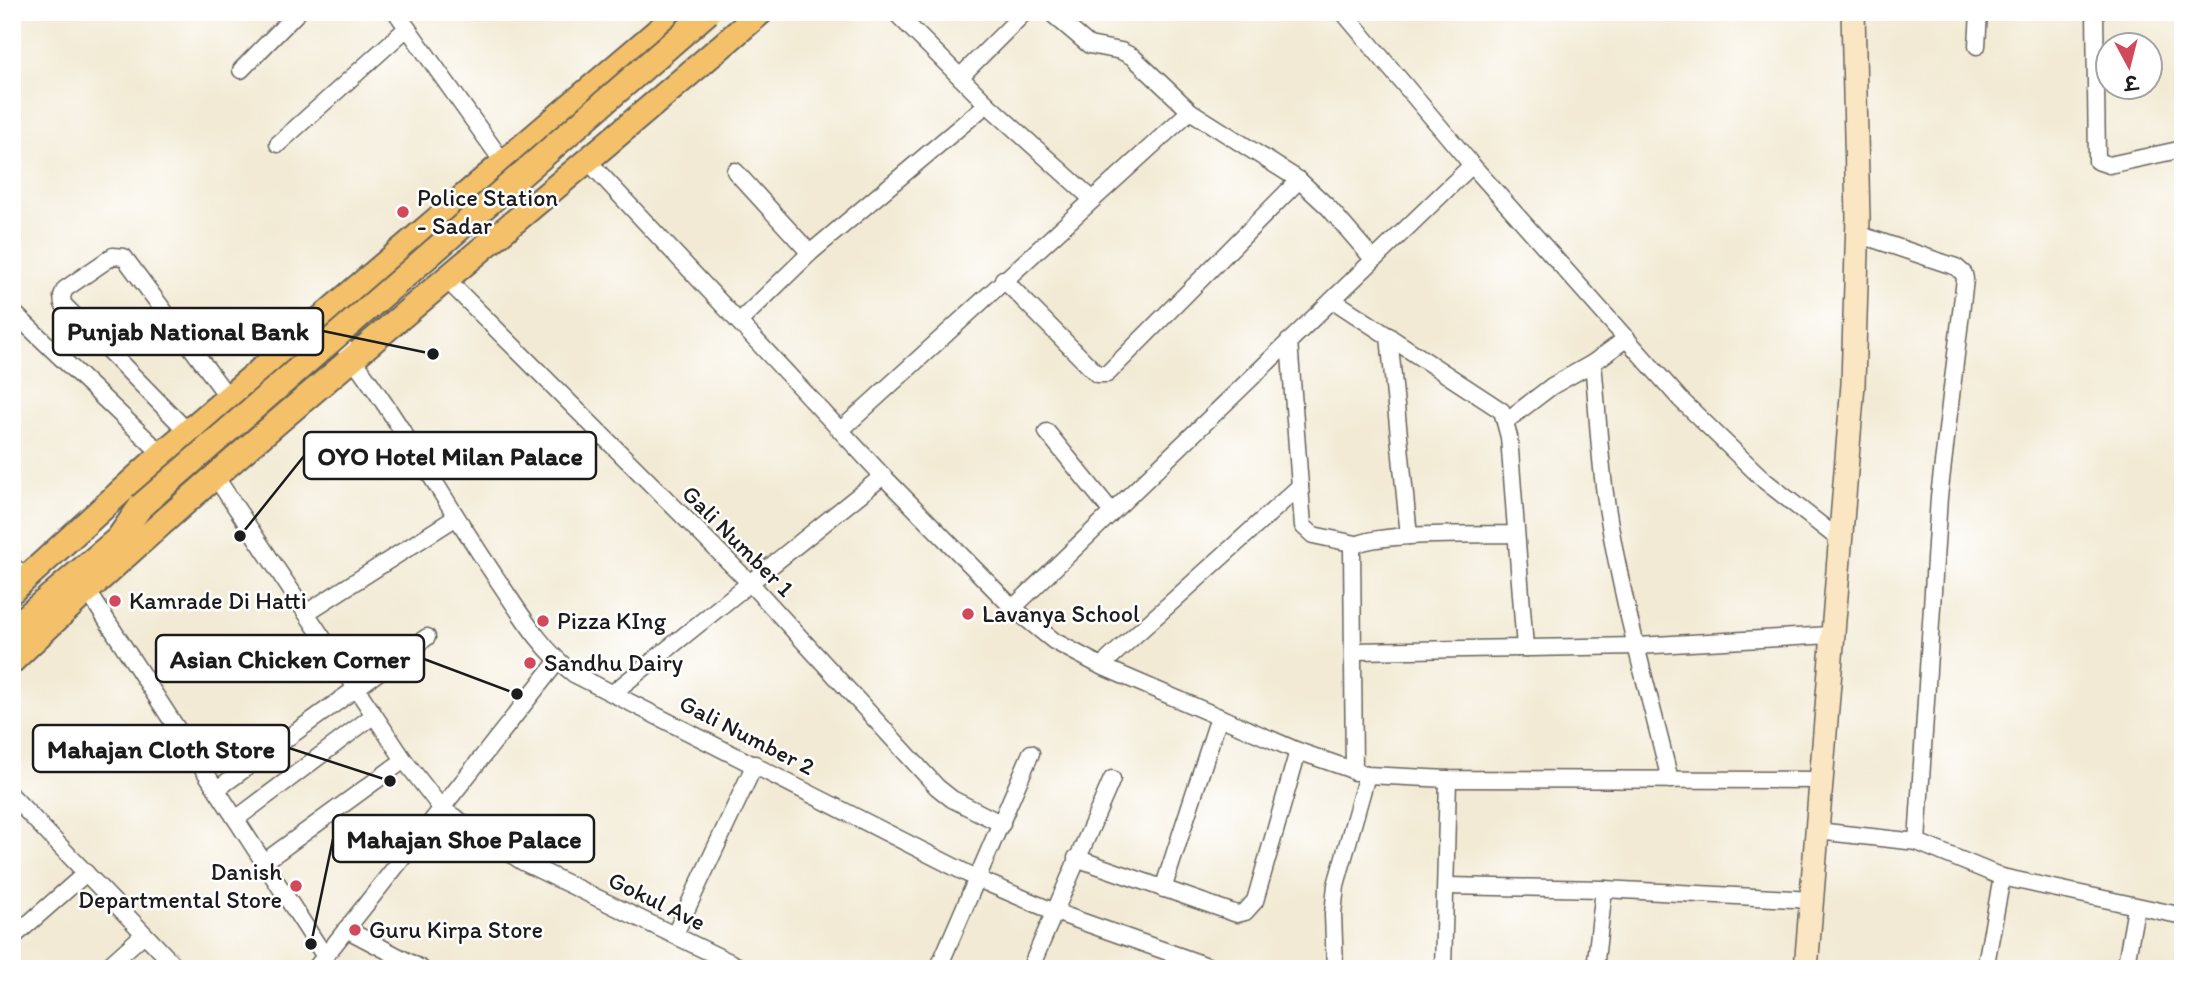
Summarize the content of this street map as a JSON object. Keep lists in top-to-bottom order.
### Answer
{
  "streets": {
    "street": ["Gali Number 1", "Gali Number 2", "Gokul Ave"]
  },
  "places": [
    "Police Station - Sadar",
    "Punjab National Bank",
    "OYO Hotel Milan Palace",
    "Kamrade Di Hatti",
    "Lavanya School",
    "Pizza KIng",
    "Sandhu Dairy",
    "Asian Chicken Corner",
    "Mahajan Cloth Store",
    "Danish Departmental Store",
    "Guru Kirpa Store",
    "Mahajan Shoe Palace"
  ],
  "north": "bottom"
}
